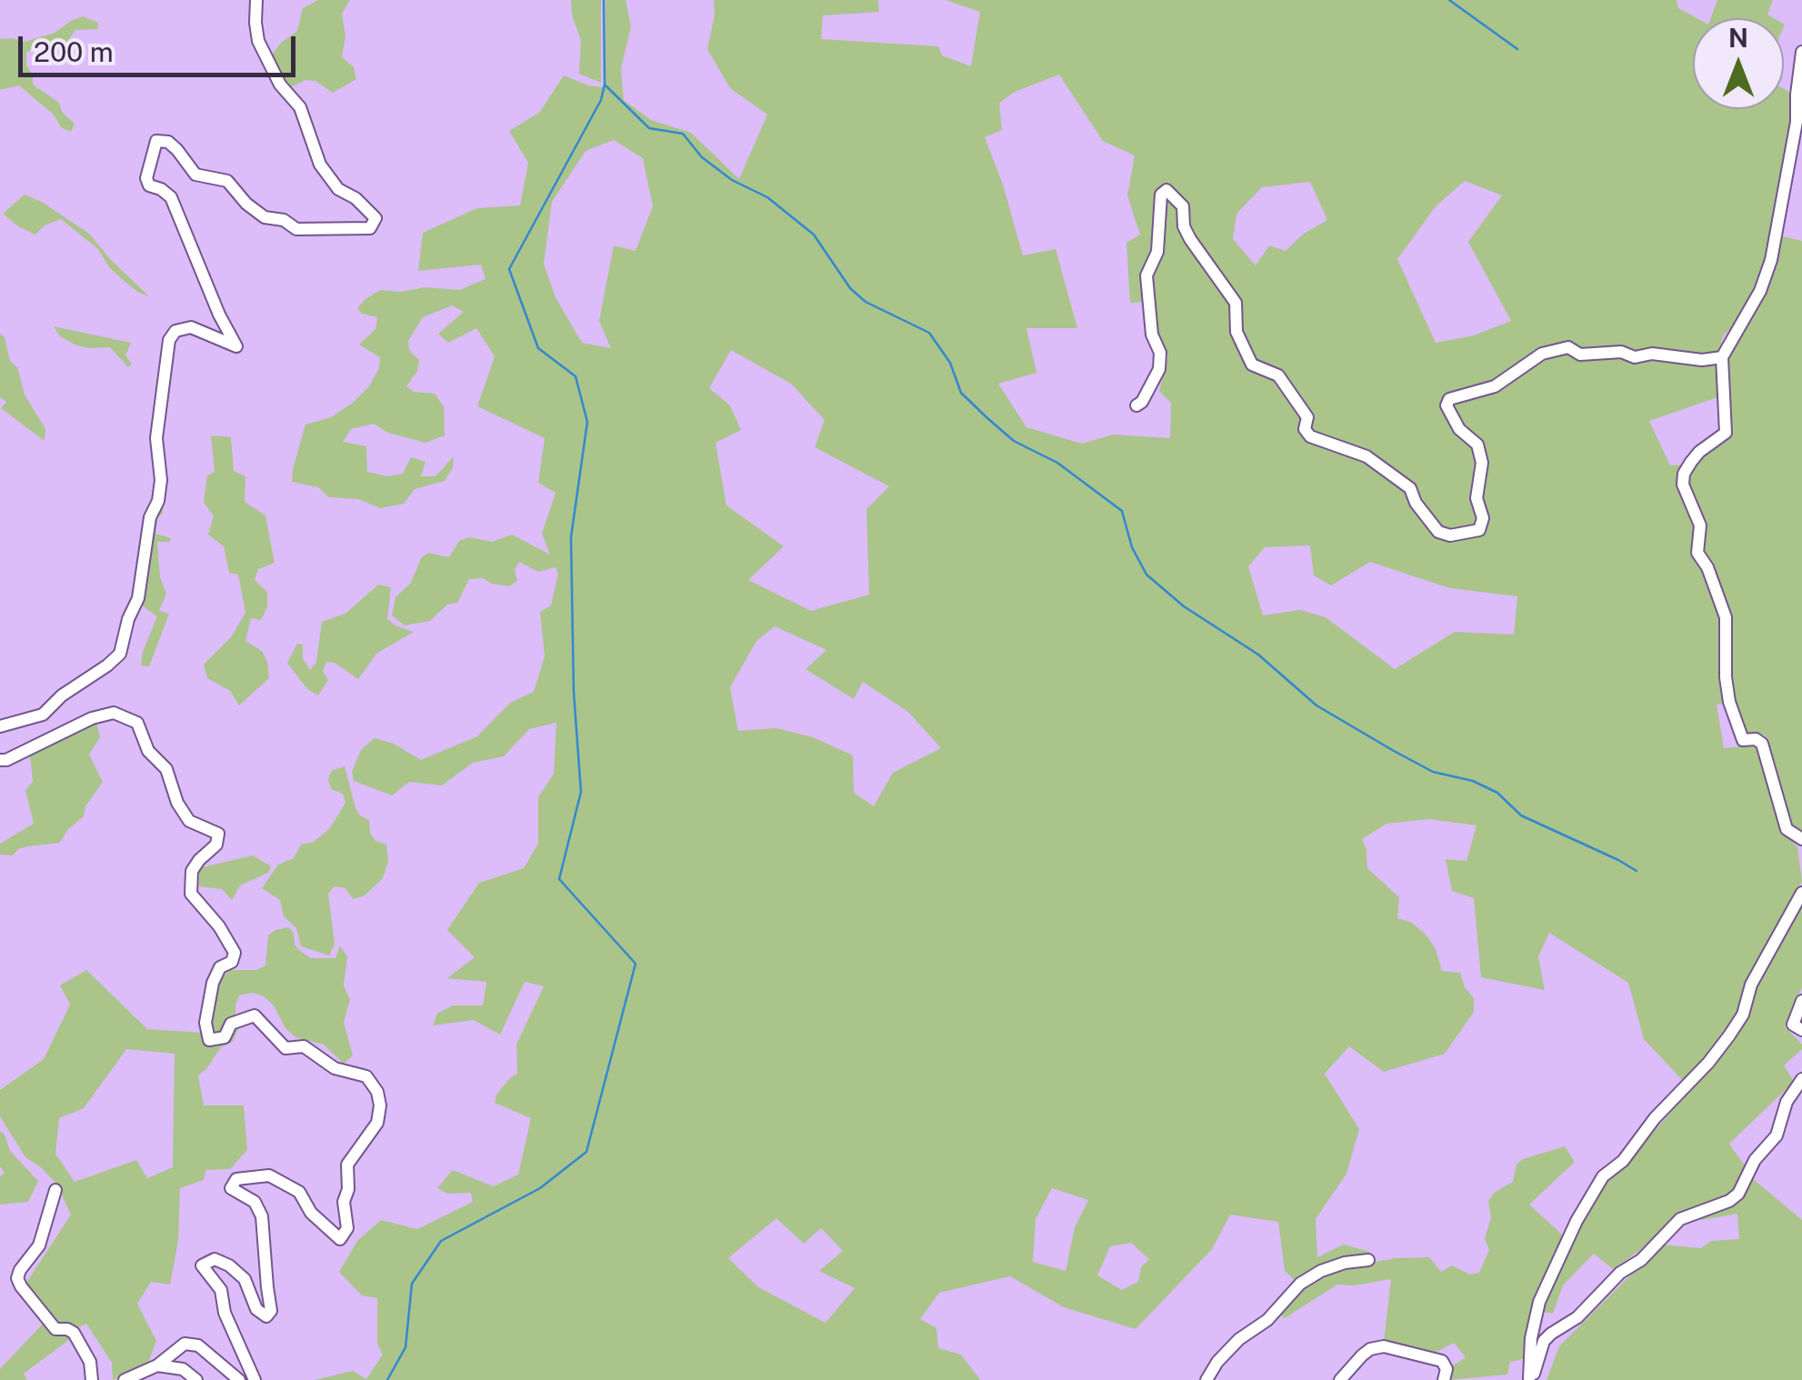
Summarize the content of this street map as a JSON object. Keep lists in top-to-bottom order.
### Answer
{
  "scale_bar": "200 m",
  "north": "top"
}
